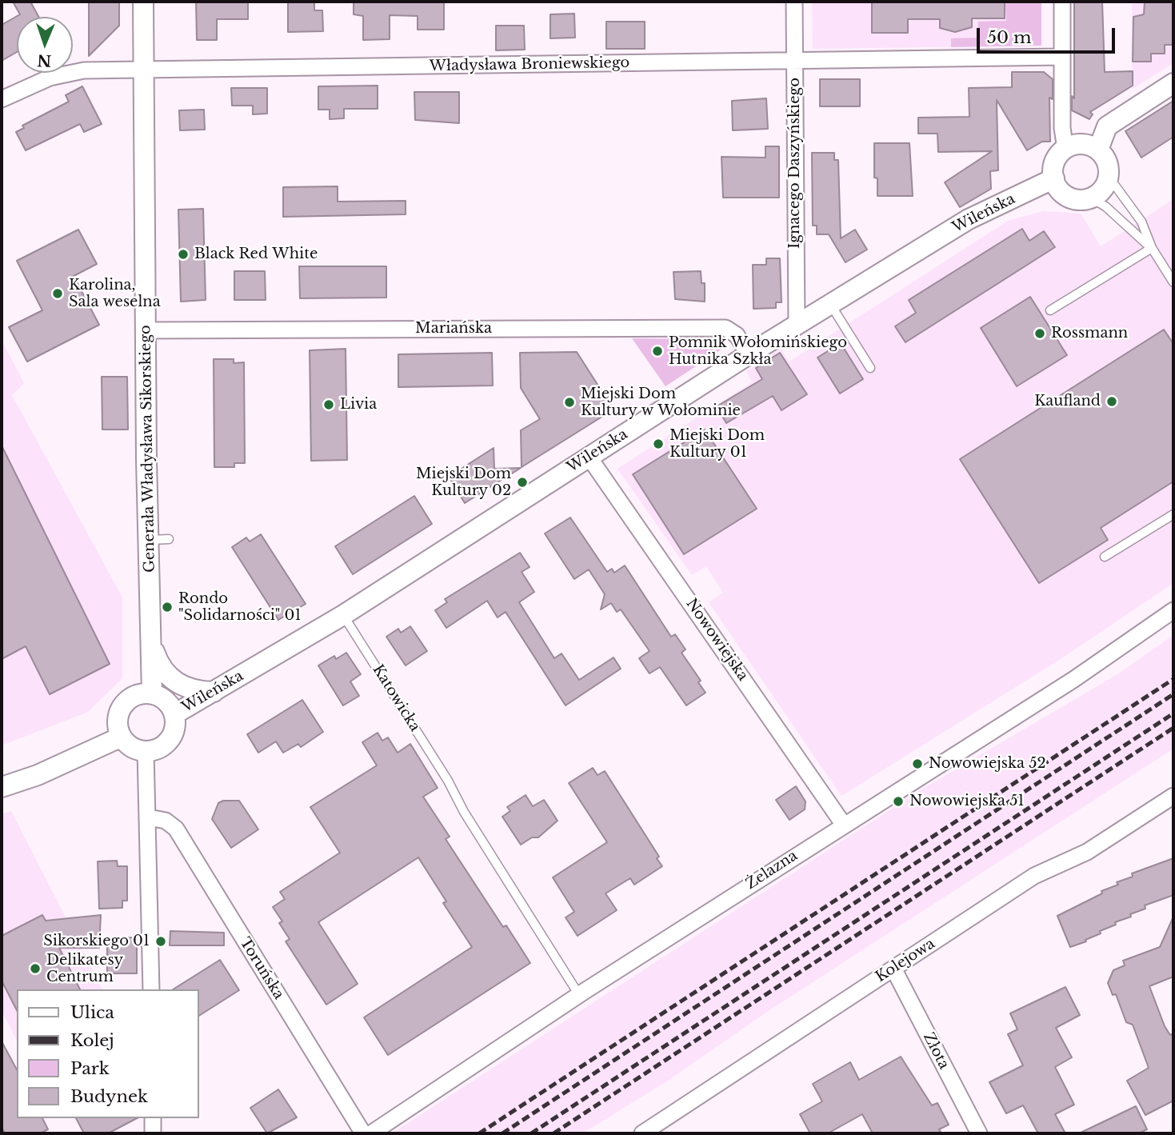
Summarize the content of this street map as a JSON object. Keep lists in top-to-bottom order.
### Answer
{
  "streets": {
    "street": [
      "Władysława Broniewskiego",
      "Ignacego Daszyńskiego",
      "Wileńska",
      "Mariańska",
      "Generała Władysława Sikorskiego",
      "Nowowiejska",
      "Żelazna",
      "Kolejowa",
      "Toruńska",
      "Złota"
    ],
    "lane": ["Katowicka"]
  },
  "crossings": [
    ["Władysława Broniewskiego", "Ignacego Daszyńskiego"],
    ["Władysława Broniewskiego", "Generała Władysława Sikorskiego"],
    ["Ignacego Daszyńskiego", "Wileńska"],
    ["Wileńska", "Mariańska"],
    ["Wileńska", "Generała Władysława Sikorskiego"],
    ["Wileńska", "Nowowiejska"],
    ["Wileńska", "Katowicka"],
    ["Mariańska", "Generała Władysława Sikorskiego"],
    ["Nowowiejska", "Żelazna"],
    ["Katowicka", "Żelazna"],
    ["Kolejowa", "Złota"]
  ],
  "places": [
    "Black Red White",
    "Karolina, Sala weselna",
    "Rossmann",
    "Pomnik Wołomińskiego Hutnika Szkła",
    "Kaufland",
    "Miejski Dom Kultury w Wołominie",
    "Livia",
    "Miejski Dom Kultury 01",
    "Miejski Dom Kultury 02",
    "Rondo \"Solidarności\" 01",
    "Nowowiejska 52",
    "Nowowiejska 51",
    "Sikorskiego 01",
    "Delikatesy Centrum"
  ],
  "legend": [
    "Ulica",
    "Kolej",
    "Park",
    "Budynek"
  ],
  "scale_bar": "50 m",
  "north": "bottom"
}
